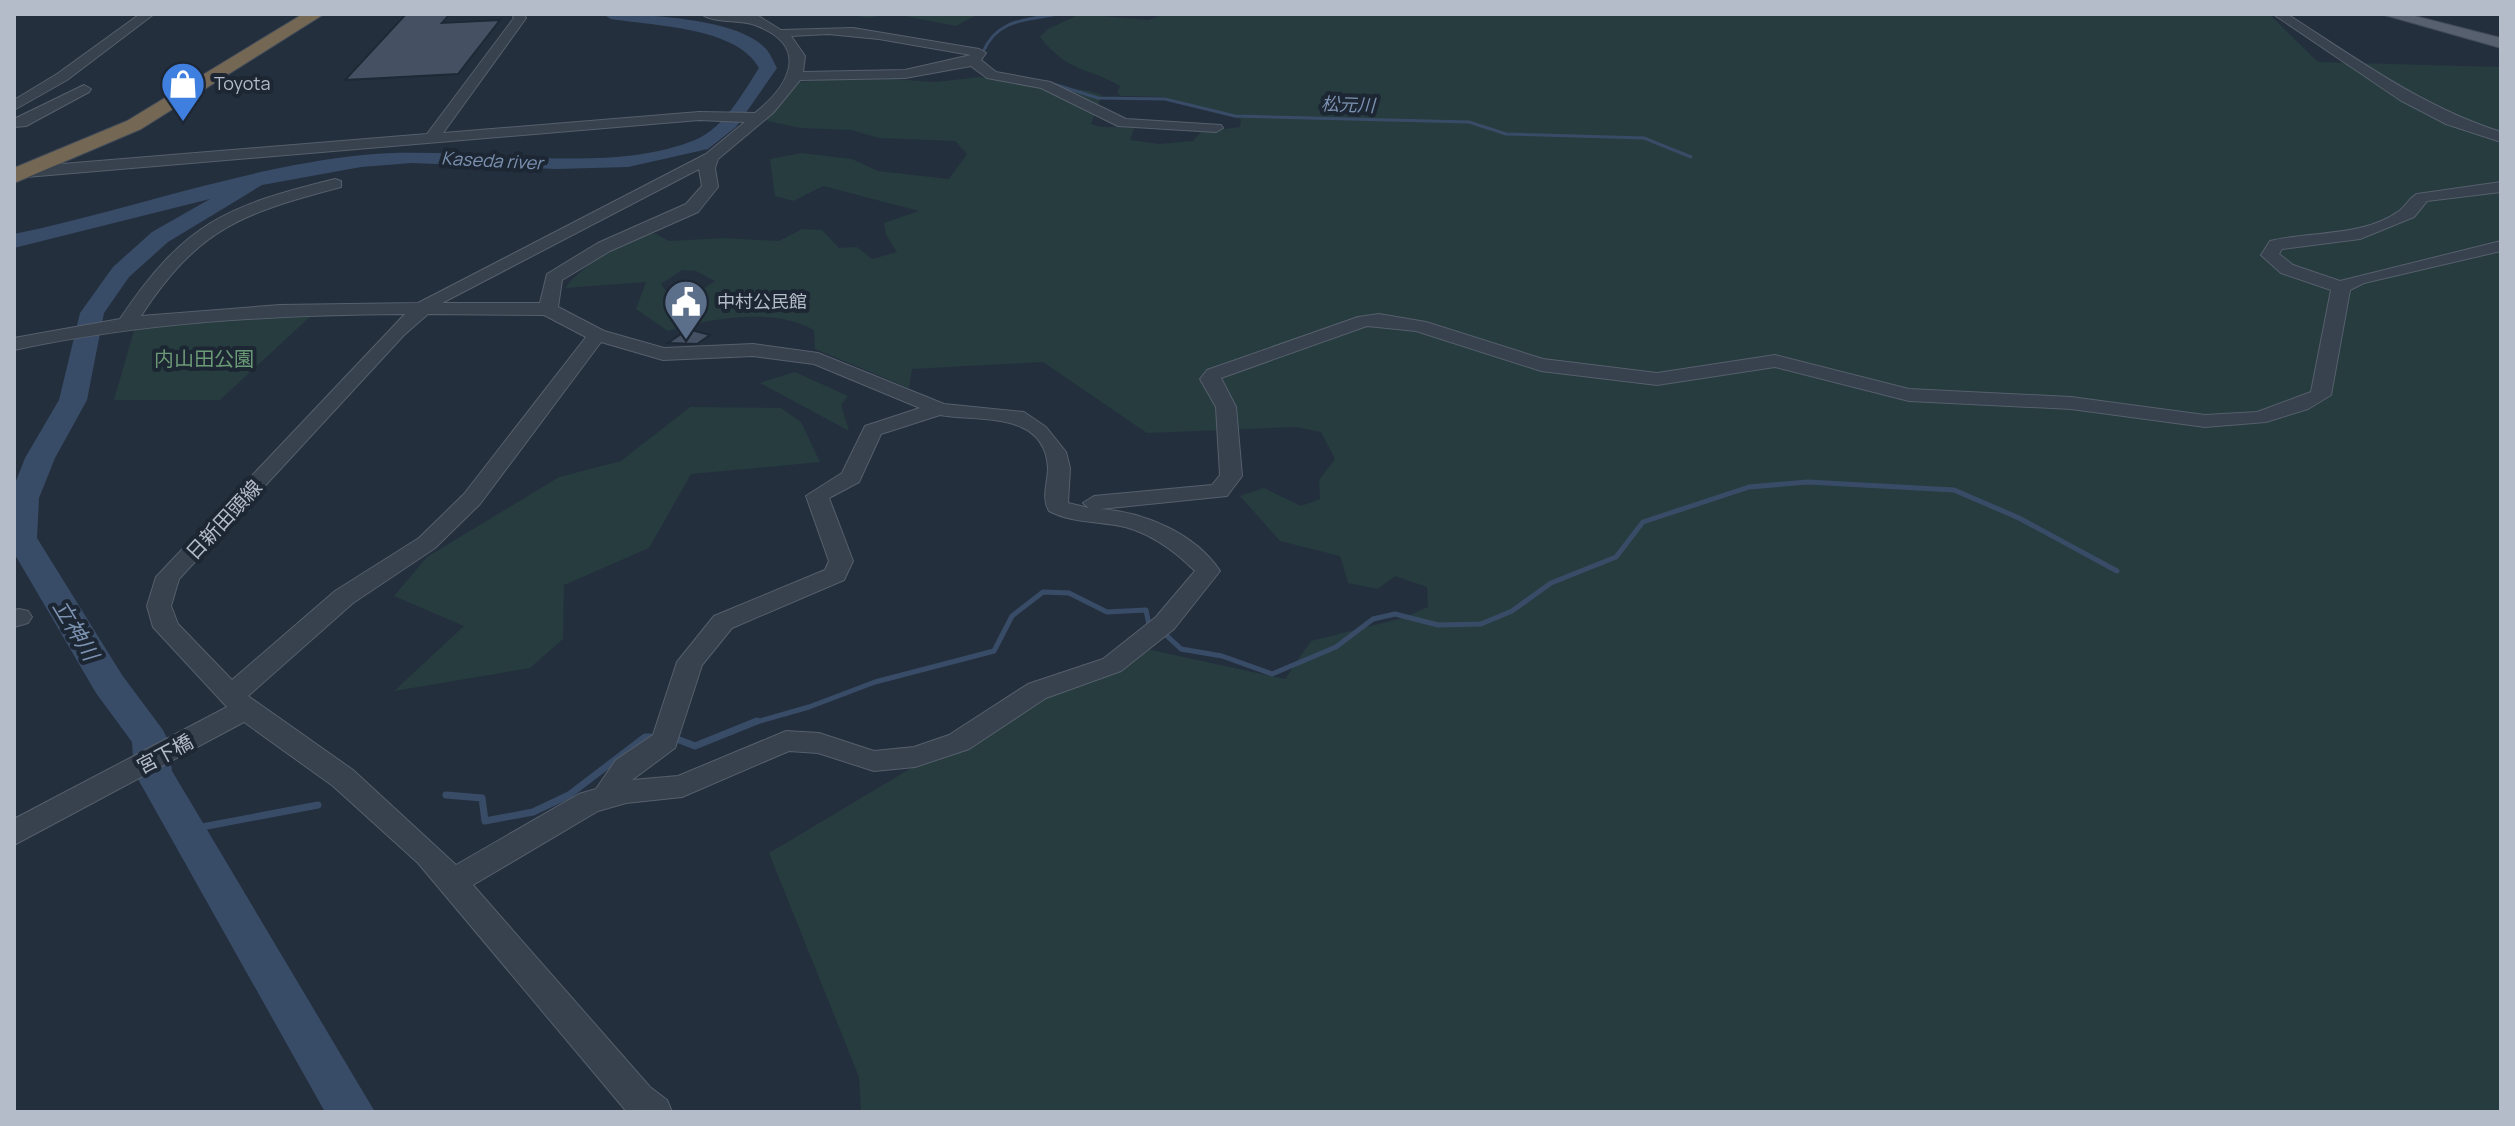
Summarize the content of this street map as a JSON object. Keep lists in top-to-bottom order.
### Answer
{
  "streets": {
    "street": ["日新田頭線", "宮下橋"]
  },
  "crossings": [
    ["日新田頭線", "宮下橋"]
  ],
  "water": ["松元川", "Kaseda river", "立神川"],
  "parks": ["内山田公園"],
  "places": {
    "shop": ["Toyota"],
    "public building": ["中村公民館"]
  }
}
